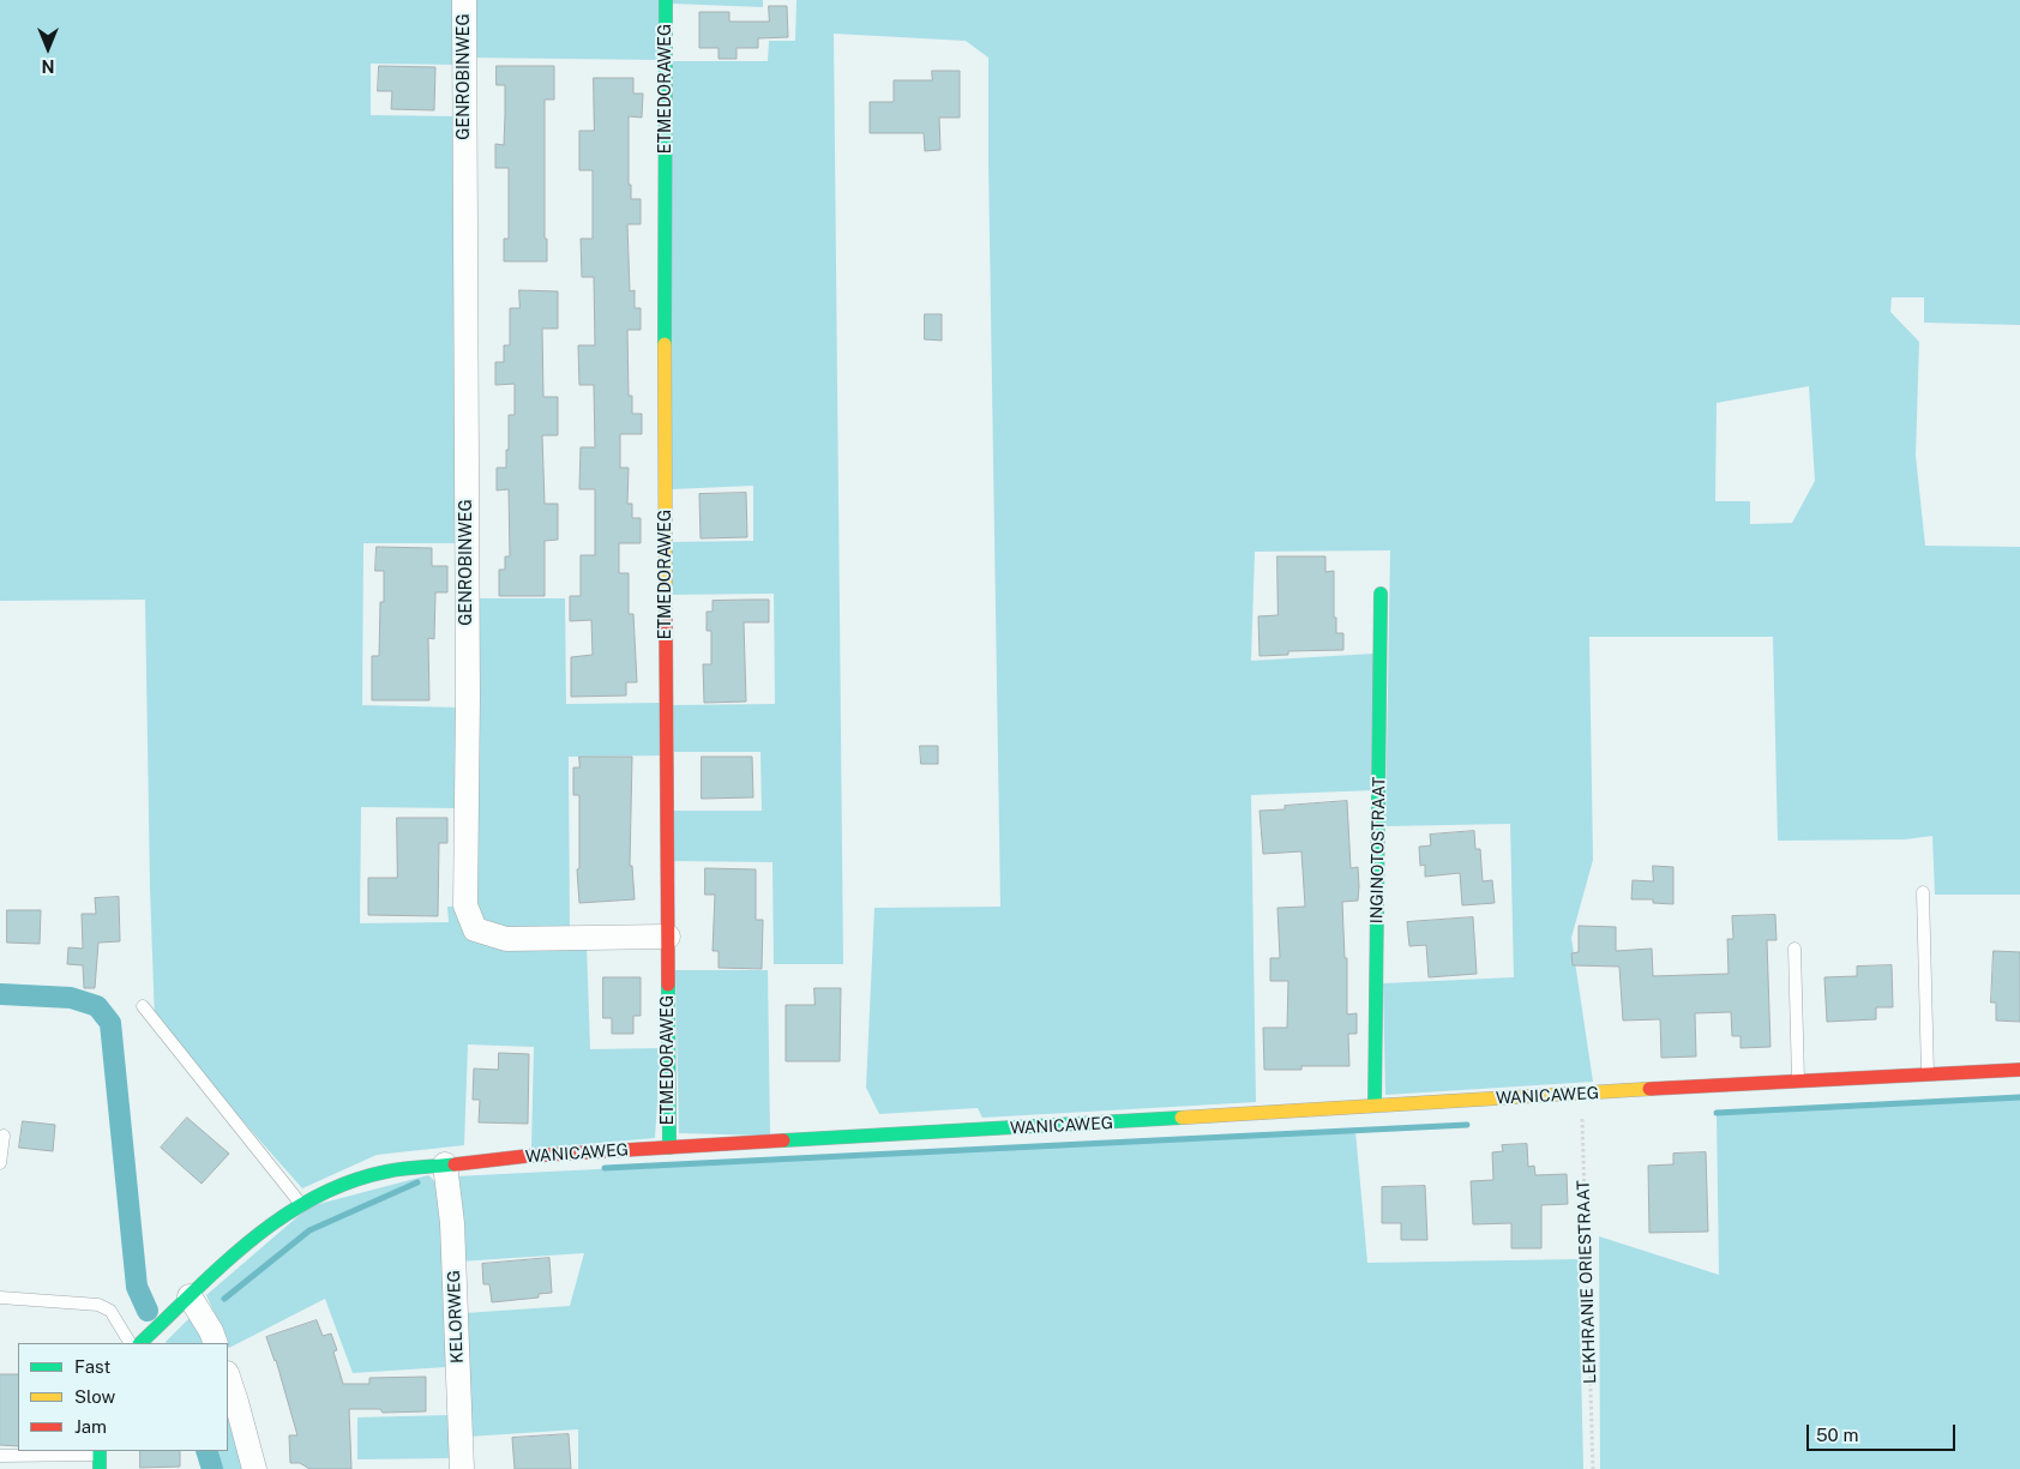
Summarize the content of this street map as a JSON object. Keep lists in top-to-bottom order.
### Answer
{
  "streets": {
    "street": [
      "GENROBINWEG",
      "ETMEDORAWEG",
      "INGINOTOSTRAAT",
      "WANICAWEG",
      "KELORWEG"
    ],
    "path": ["LEKHRANIE ORIESTRAAT"]
  },
  "crossings": [
    ["GENROBINWEG", "ETMEDORAWEG"],
    ["ETMEDORAWEG", "WANICAWEG"],
    ["INGINOTOSTRAAT", "WANICAWEG"],
    ["WANICAWEG", "LEKHRANIE ORIESTRAAT"],
    ["WANICAWEG", "KELORWEG"]
  ],
  "legend": ["Fast", "Slow", "Jam"],
  "scale_bar": "50 m",
  "north": "bottom"
}
